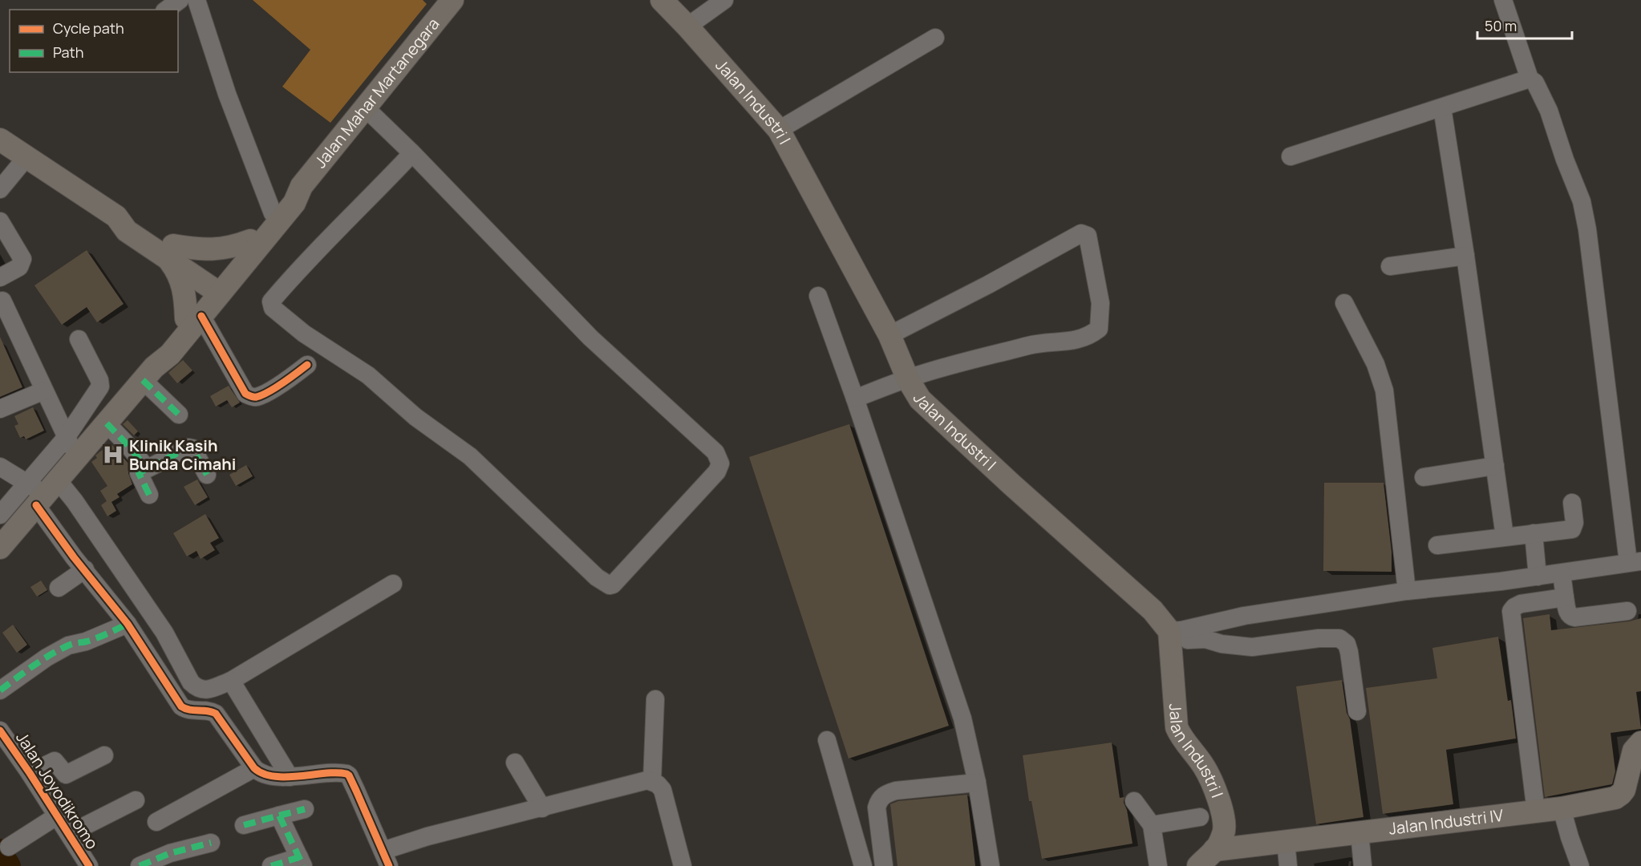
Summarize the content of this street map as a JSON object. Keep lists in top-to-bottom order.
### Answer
{
  "streets": {
    "main road": ["Jalan Mahar Martanegara", "Jalan Industri I", "Jalan Industri IV"],
    "street": ["Jalan Joyodikromo"]
  },
  "crossings": [
    ["Jalan Industri I", "Jalan Industri IV"]
  ],
  "places": {
    "hospital": ["Klinik Kasih Bunda Cimahi"]
  },
  "legend": ["Cycle path", "Path"],
  "scale_bar": "50 m"
}
